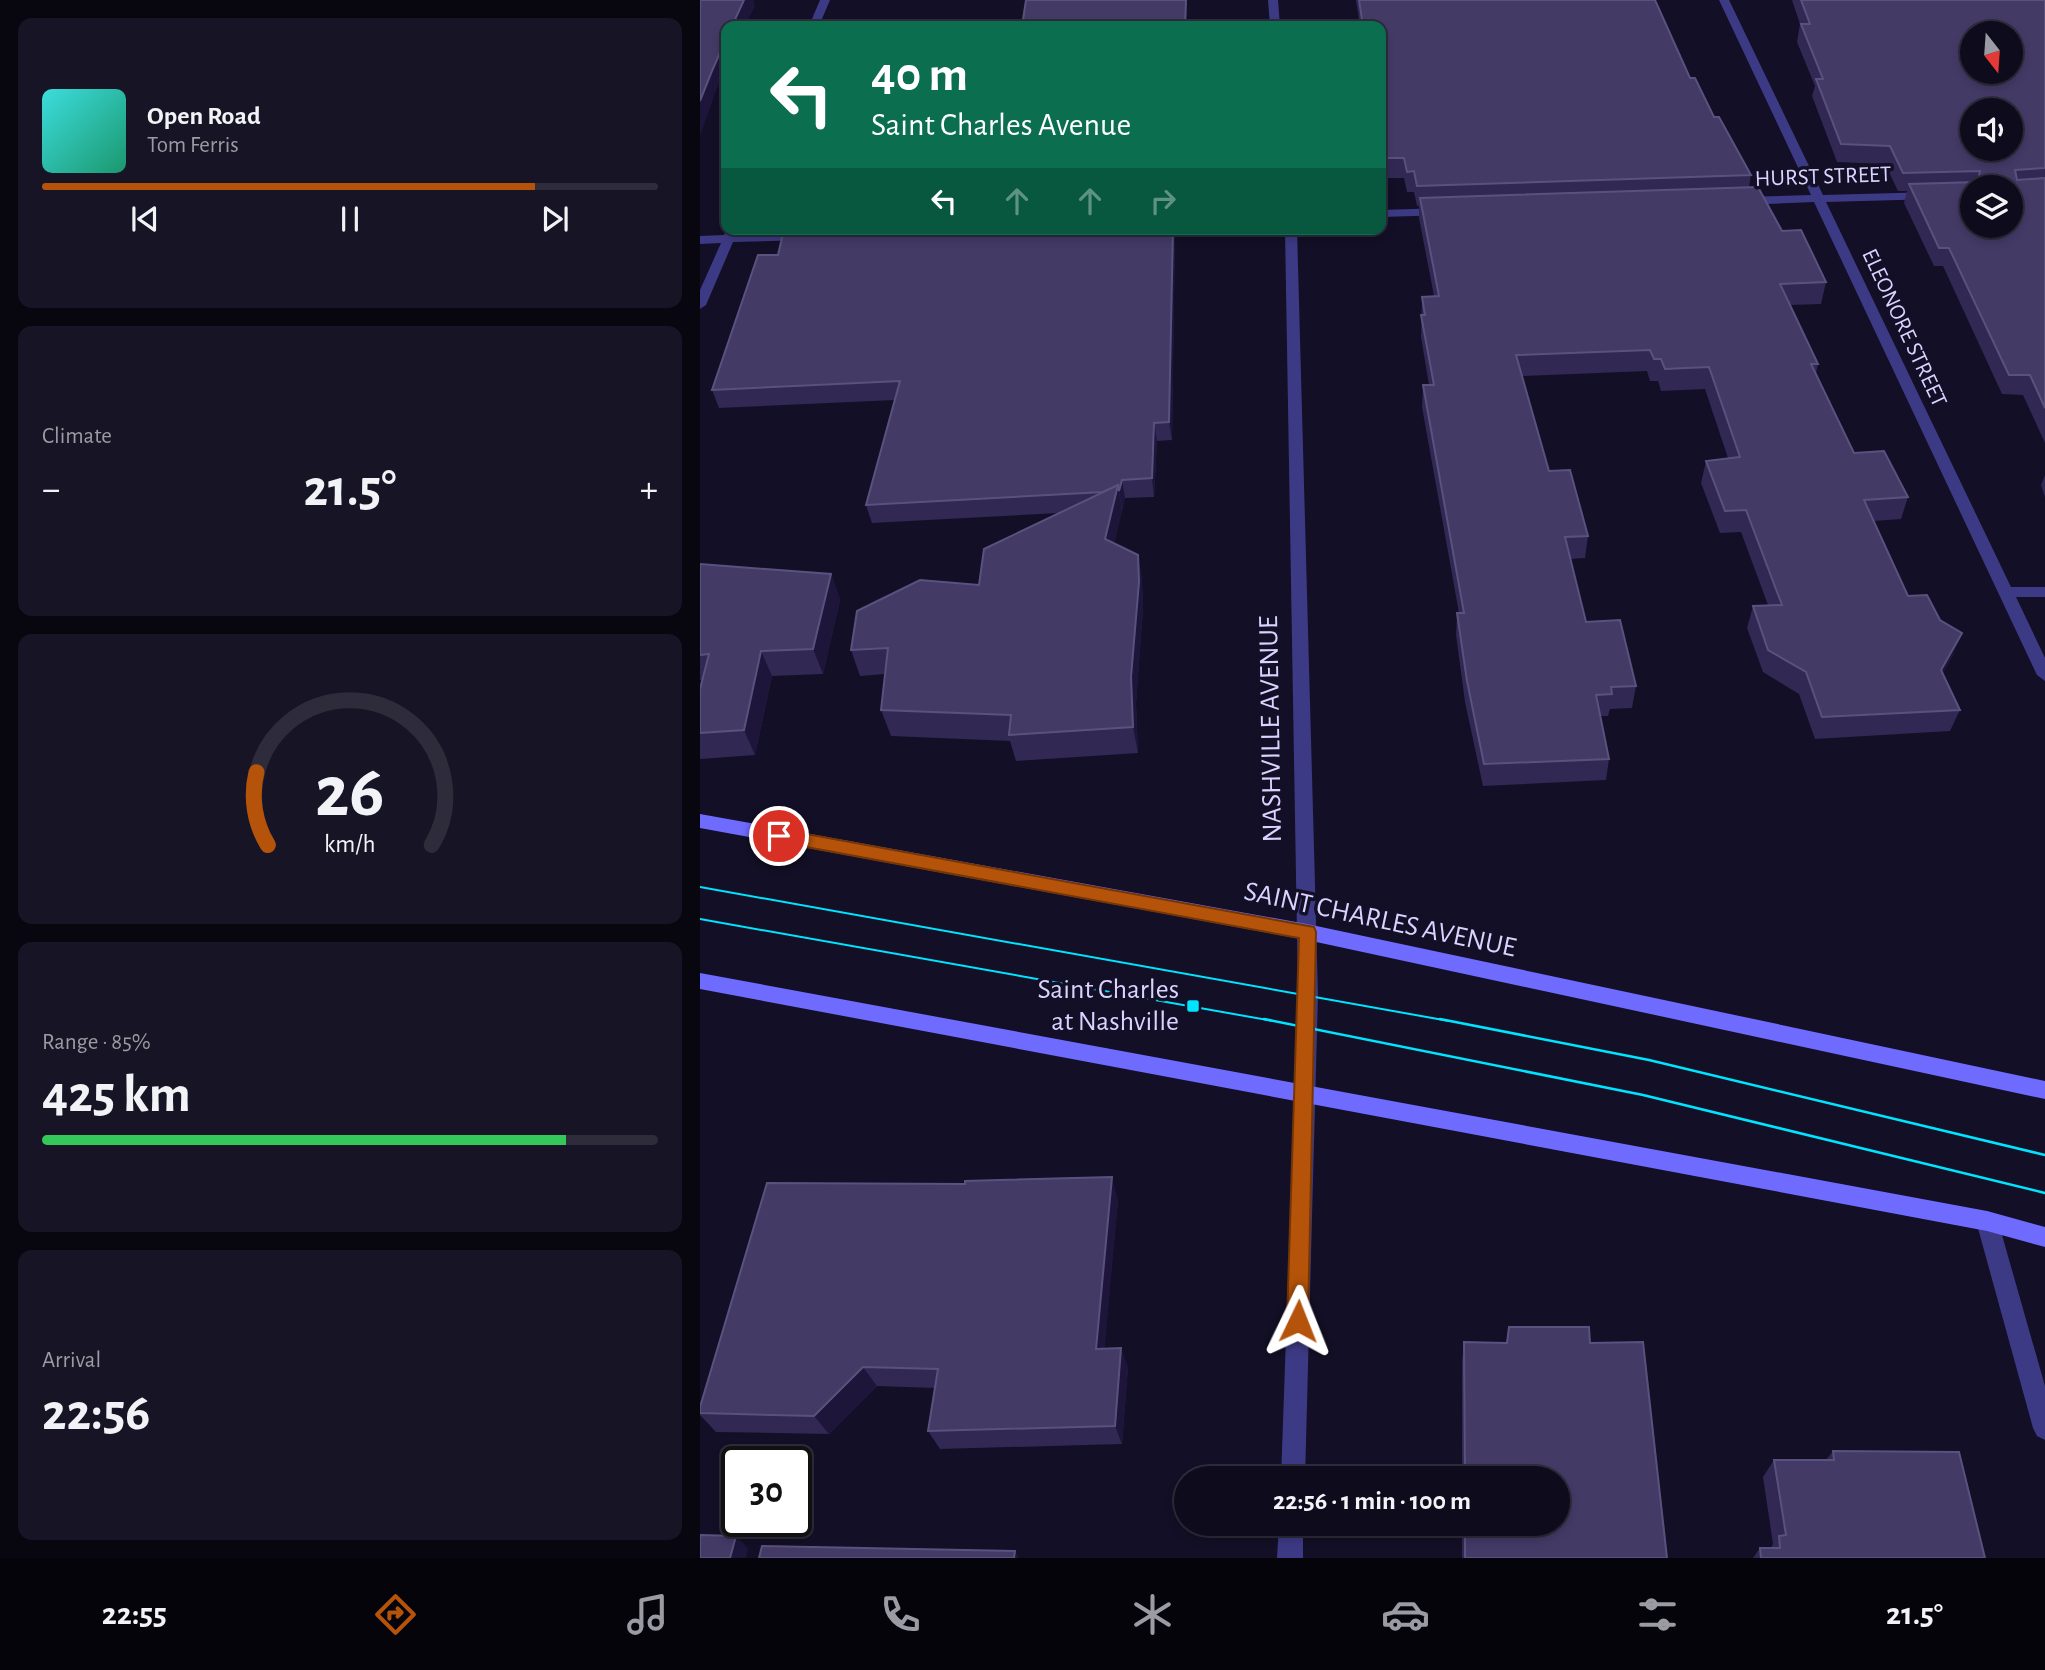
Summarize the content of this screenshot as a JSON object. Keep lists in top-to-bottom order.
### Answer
{
  "streets": {
    "main road": ["SAINT CHARLES AVENUE"],
    "street": ["HURST STREET", "ELEONORE STREET", "NASHVILLE AVENUE"]
  },
  "crossings": [
    ["HURST STREET", "ELEONORE STREET"],
    ["NASHVILLE AVENUE", "SAINT CHARLES AVENUE"]
  ],
  "places": {
    "transit": ["Saint Charles at Nashville"]
  },
  "north": "bottom",
  "page": {
    "turn": ["40 m", "Saint Charles Avenue"],
    "song": ["Open Road", "Tom Ferris"],
    "tile": [
      "Climate",
      ["Range · 85%", "425 km"],
      ["Arrival", "22:56"]
    ],
    "heat": ["−", "21.5°", "+"],
    "limit": "30",
    "trip": "22:56 · 1 min · 100 m",
    "tabs": ["22:55", "21.5°"],
    "gauge": ["26", "km/h"]
  }
}
